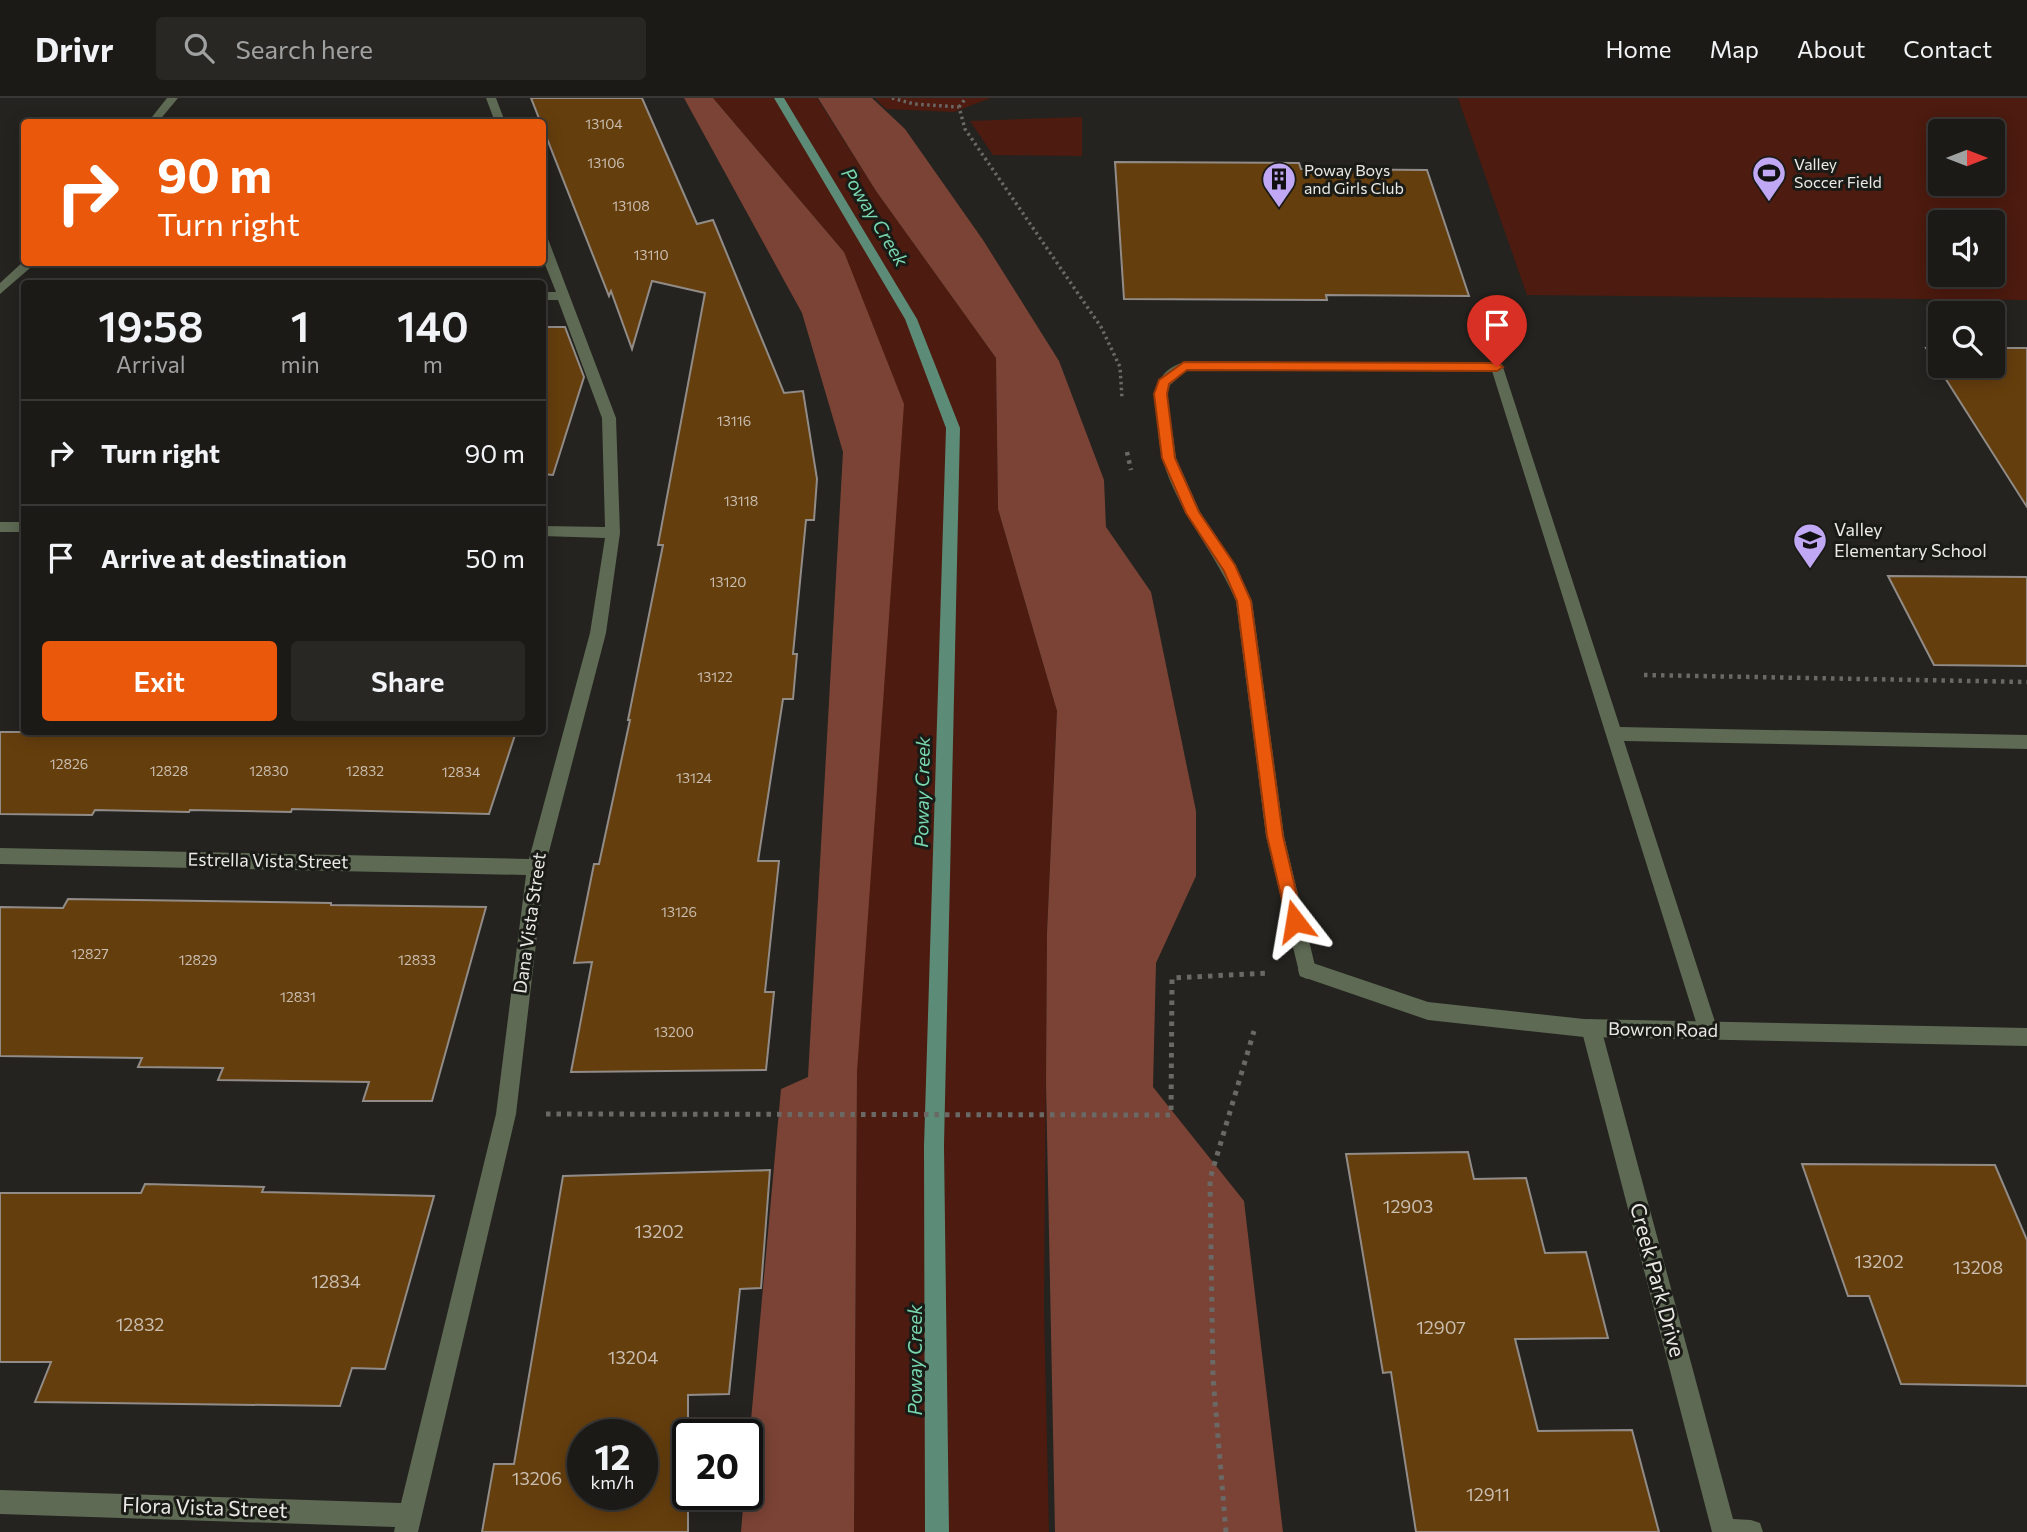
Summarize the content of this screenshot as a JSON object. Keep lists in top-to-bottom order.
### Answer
{
  "streets": {
    "street": [
      "Estrella Vista Street",
      "Dana Vista Street",
      "Bowron Road",
      "Creek Park Drive",
      "Flora Vista Street"
    ]
  },
  "crossings": [
    ["Estrella Vista Street", "Dana Vista Street"],
    ["Dana Vista Street", "Flora Vista Street"],
    ["Bowron Road", "Creek Park Drive"]
  ],
  "water": ["Poway Creek"],
  "places": {
    "sports": ["Valley Soccer Field"],
    "building": ["Poway Boys and Girls Club"],
    "school or university": ["Valley Elementary School"]
  },
  "house_numbers": [
    "13104",
    "13106",
    "13108",
    "13110",
    "13116",
    "13118",
    "13120",
    "13122",
    "12826",
    "12828",
    "12830",
    "12832",
    "12834",
    "13124",
    "13126",
    "12827",
    "12829",
    "12833",
    "12831",
    "13200",
    "12903",
    "13202",
    "13202",
    "13208",
    "12834",
    "12832",
    "12907",
    "13204",
    "13206",
    "12911"
  ],
  "north": "right",
  "page": {
    "header": "Drivr",
    "search": "Search here",
    "nav": [
      "Home",
      "Map",
      "About",
      "Contact"
    ],
    "turn": ["90 m", "Turn right"],
    "eta": [
      "19:58",
      "Arrival",
      "1",
      "min",
      "140",
      "m"
    ],
    "list": [
      {
        "name": "Turn right",
        "value": "90 m"
      },
      {
        "name": "Arrive at destination",
        "value": "50 m"
      }
    ],
    "buttons": ["Exit", "Share"],
    "speed": "12 km/h",
    "limit": "20"
  }
}
